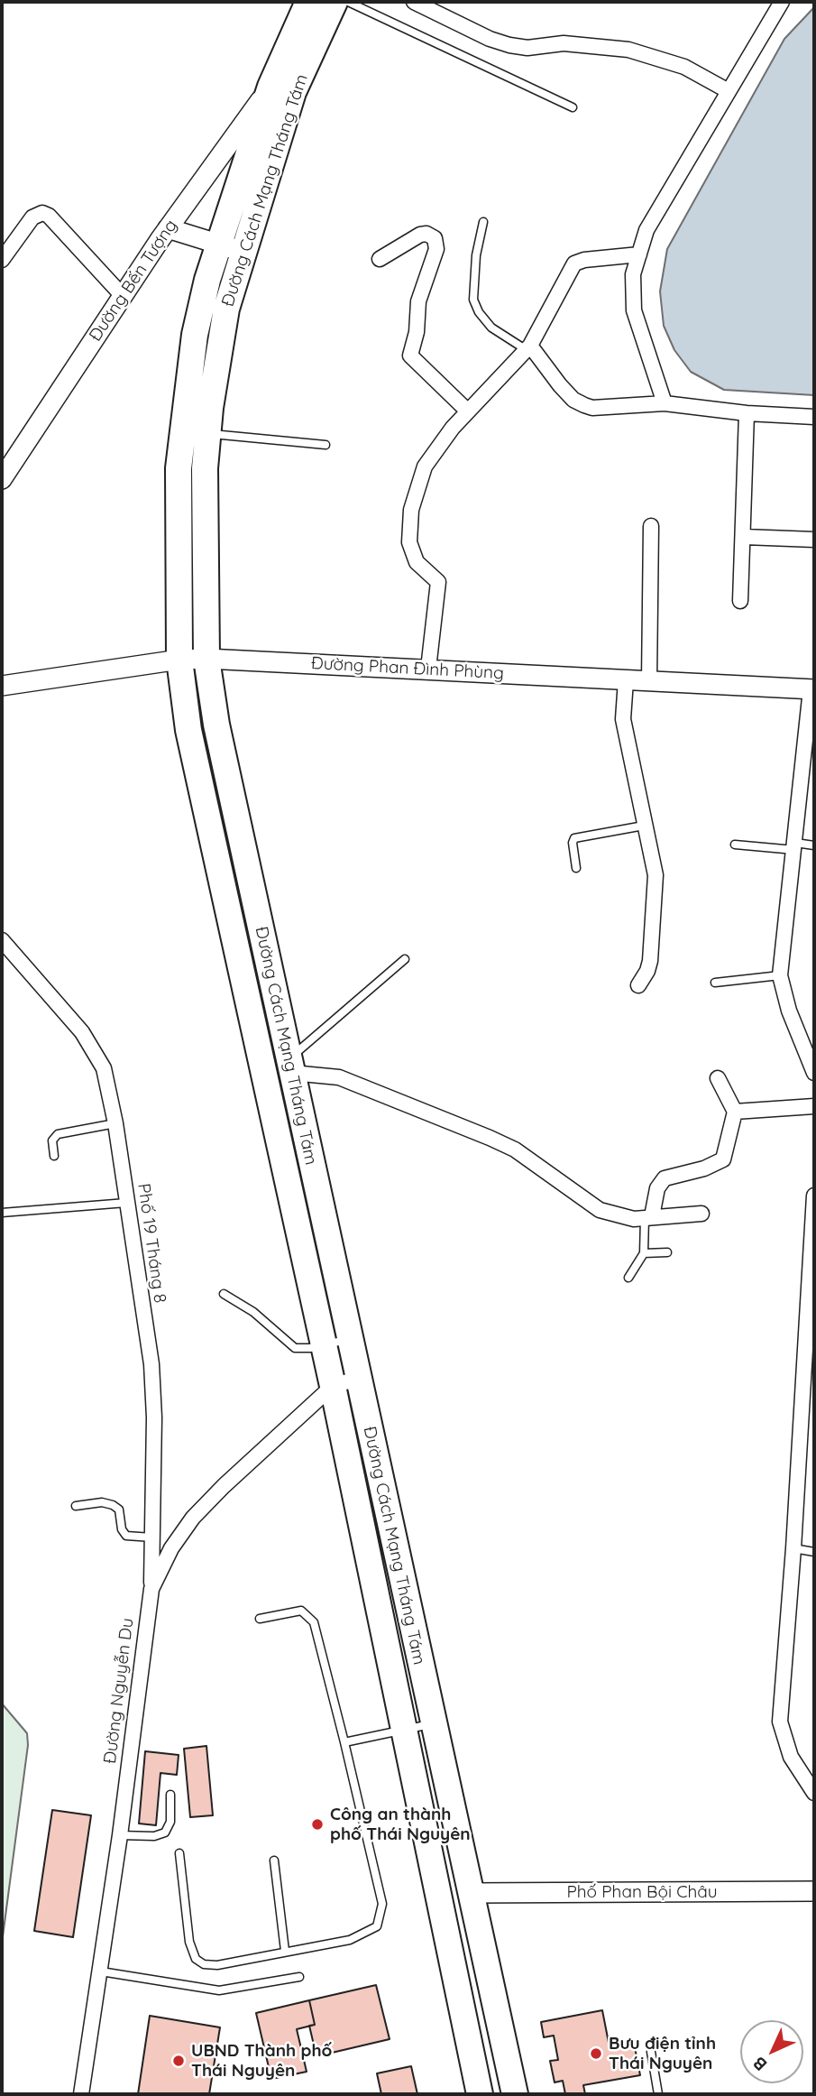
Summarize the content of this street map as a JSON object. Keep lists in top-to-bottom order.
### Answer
{
  "streets": {
    "highway": ["Đường Cách Mạng Tháng Tám"],
    "street": [
      "Đường Bến Tượng",
      "Đường Phan Đình Phùng",
      "Phố 19 Tháng 8",
      "Đường Nguyễn Du",
      "Phố Phan Bội Châu"
    ]
  },
  "crossings": [
    ["Đường Cách Mạng Tháng Tám", "Đường Bến Tượng"],
    ["Đường Cách Mạng Tháng Tám", "Đường Phan Đình Phùng"],
    ["Đường Cách Mạng Tháng Tám", "Đường Nguyễn Du"],
    ["Đường Cách Mạng Tháng Tám", "Phố Phan Bội Châu"],
    ["Phố 19 Tháng 8", "Đường Nguyễn Du"]
  ],
  "places": ["Công an thành phố Thái Nguyên", "Bưu điện tỉnh Thái Nguyên", "UBND Thành phố Thái Nguyên"],
  "north": "bottom left"
}
